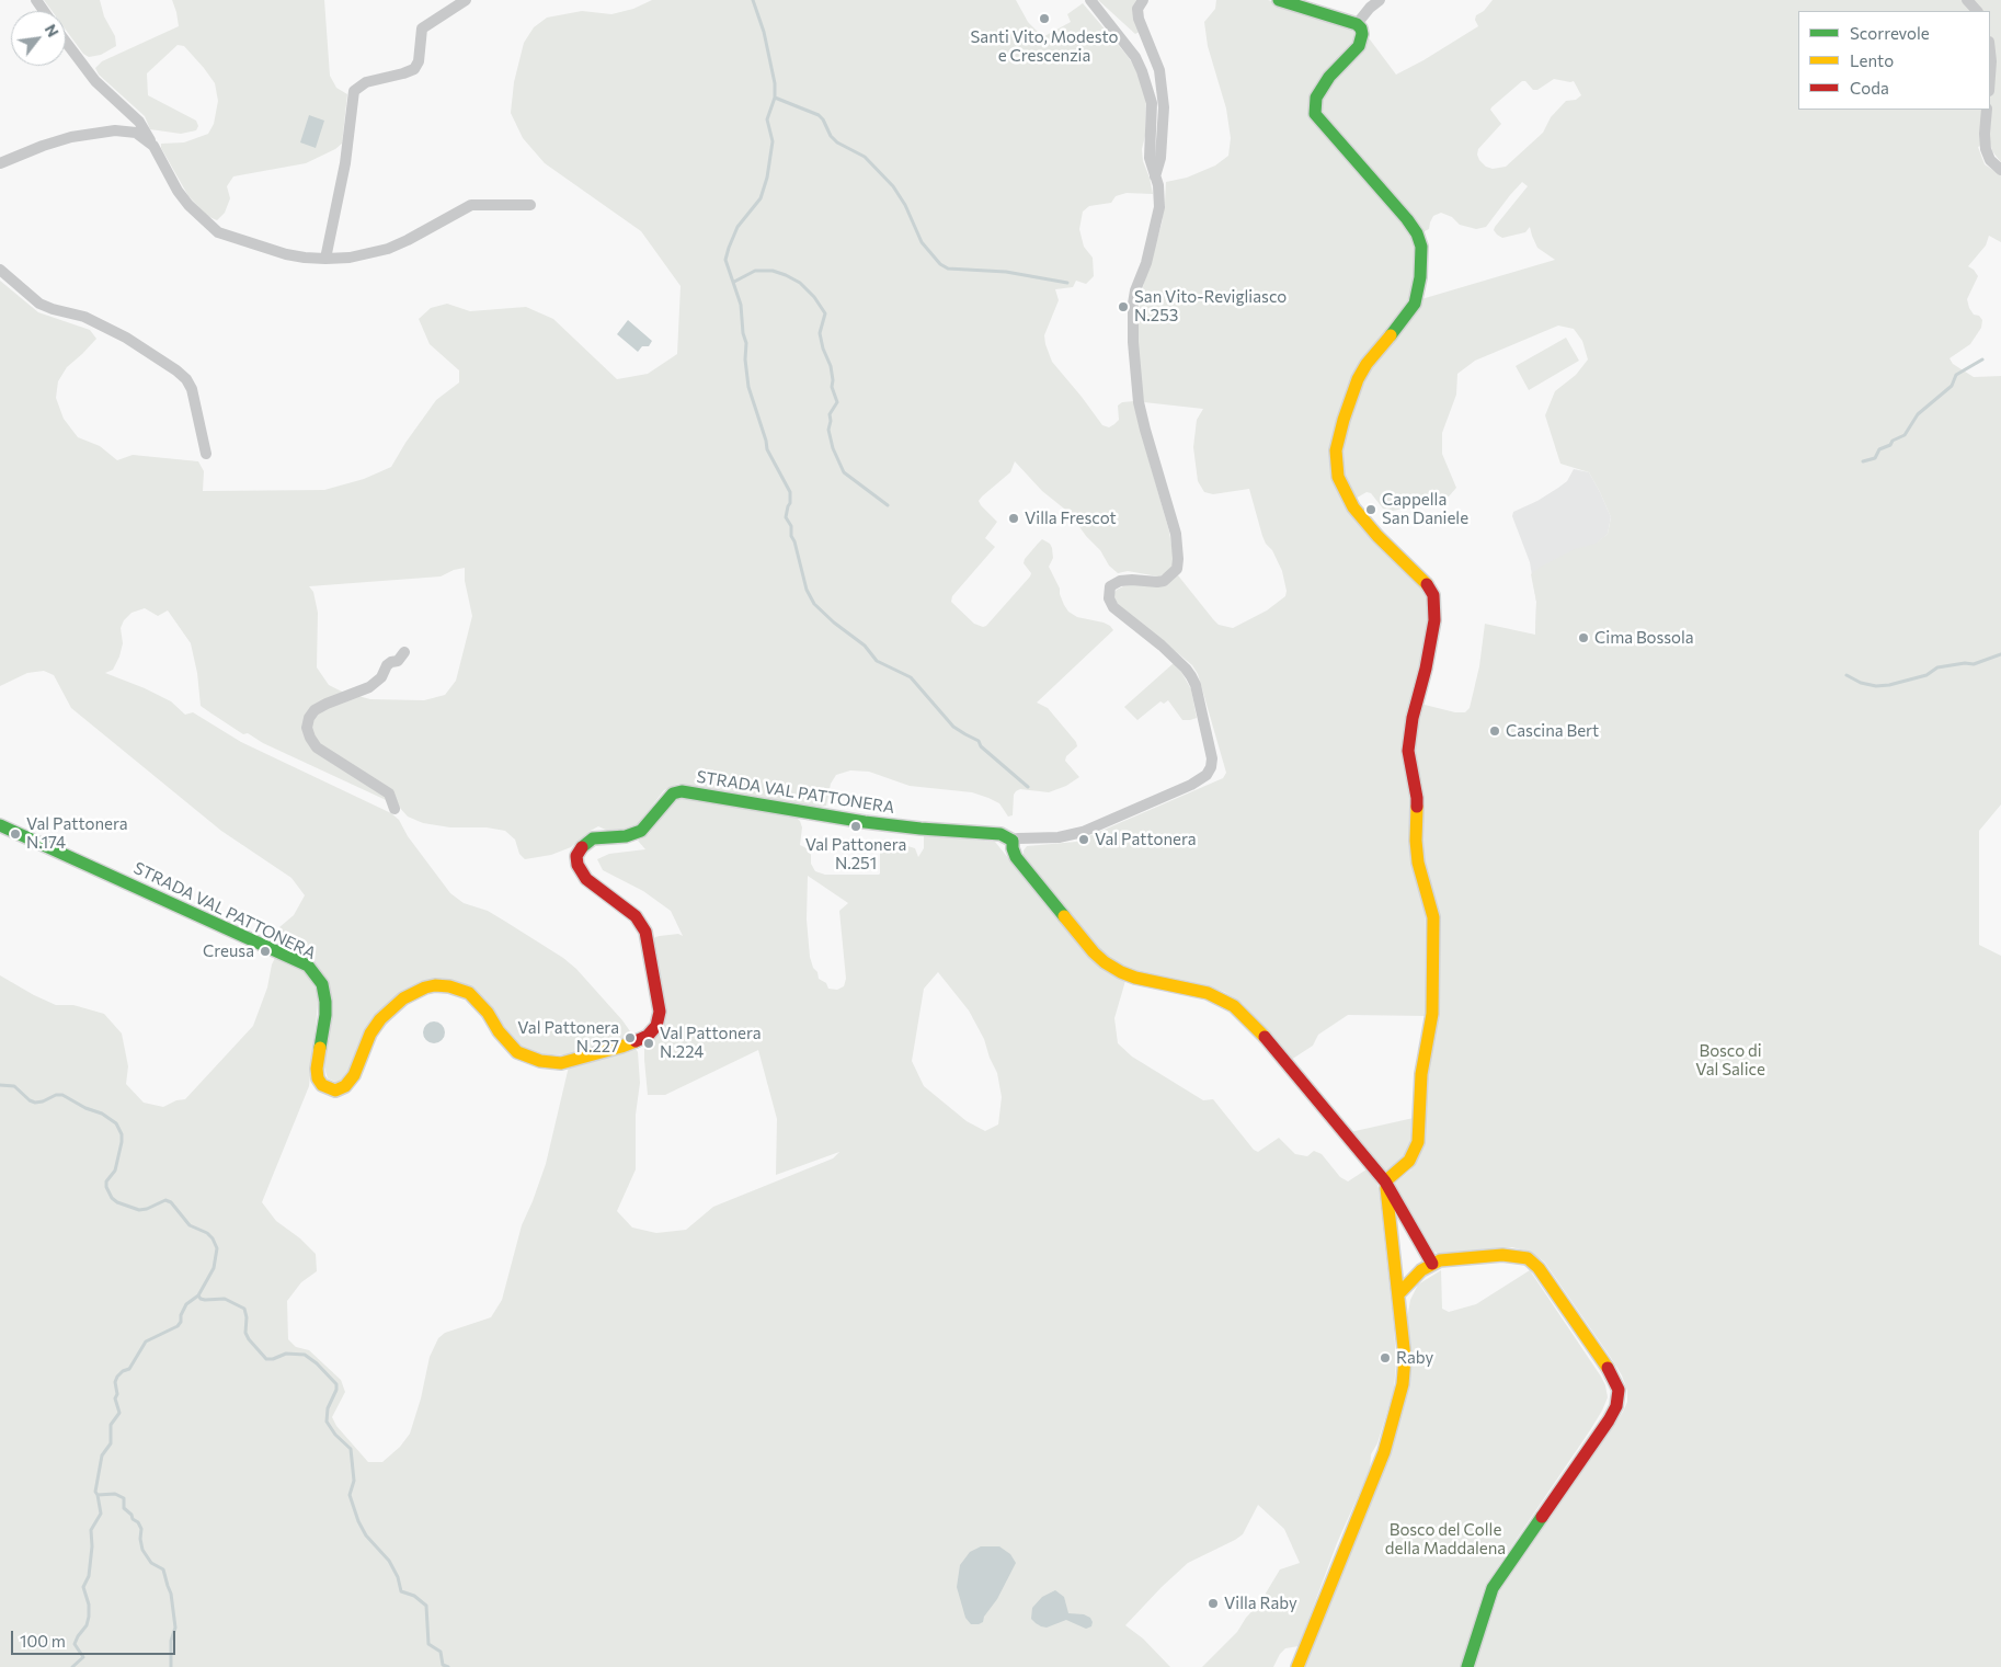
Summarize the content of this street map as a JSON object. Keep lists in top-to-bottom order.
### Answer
{
  "streets": {
    "street": ["STRADA VAL PATTONERA"]
  },
  "parks": ["Bosco di Val Salice", "Bosco del Colle della Maddalena"],
  "places": [
    "Santi Vito, Modesto e Crescenzia",
    "San Vito-Revigliasco N.253",
    "Cappella San Daniele",
    "Villa Frescot",
    "Cima Bossola",
    "Cascina Bert",
    "Val Pattonera N.251",
    "Val Pattonera N.174",
    "Val Pattonera",
    "Creusa",
    "Val Pattonera N.227",
    "Val Pattonera N.224",
    "Raby",
    "Villa Raby"
  ],
  "legend": ["Scorrevole", "Lento", "Coda"],
  "scale_bar": "100 m",
  "north": "top right"
}
